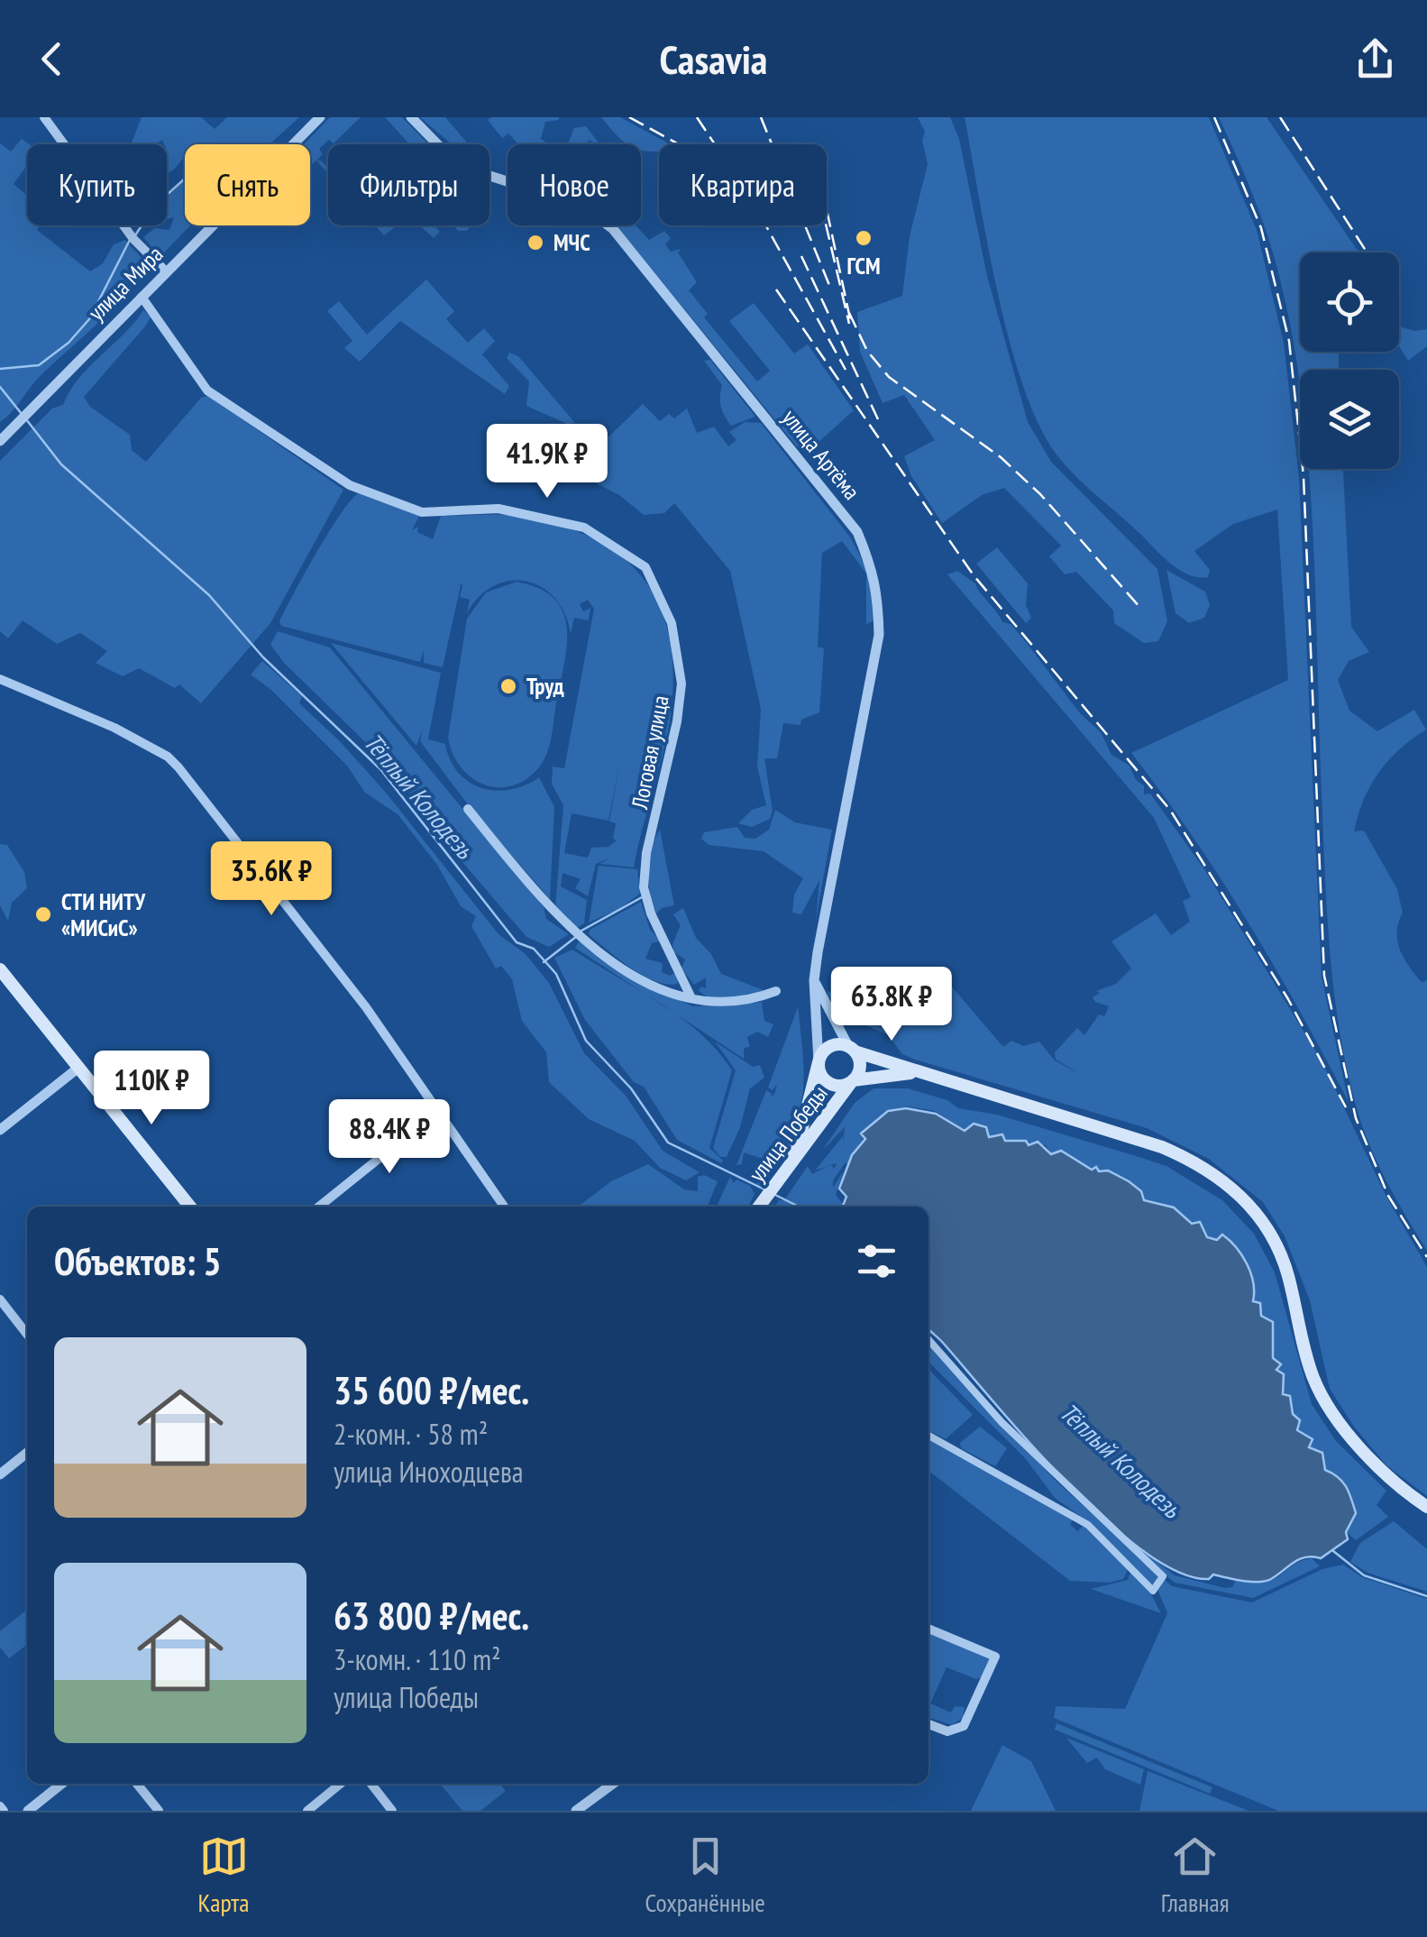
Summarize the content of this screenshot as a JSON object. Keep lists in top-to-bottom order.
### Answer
{
  "streets": {
    "main road": ["улица Победы"],
    "street": ["улица Мира", "улица Артёма", "Логовая улица"]
  },
  "crossings": [
    ["улица Мира", "Логовая улица"],
    ["улица Артёма", "улица Победы"]
  ],
  "water": ["Тёплый Колодезь"],
  "places": [
    "ГСМ",
    "МЧС",
    "Труд",
    "СТИ НИТУ «МИСиС»"
  ],
  "page": {
    "header": "Casavia",
    "chip": [
      "Купить",
      "Снять",
      "Фильтры",
      "Новое",
      "Квартира"
    ],
    "price": [
      "41.9K ₽",
      "35.6K ₽",
      "63.8K ₽",
      "110K ₽",
      "88.4K ₽"
    ],
    "heading": "Объектов: 5",
    "list": [
      {
        "name": "35 600 ₽/мес.",
        "note": "2-комн. · 58 m² · улица Иноходцева"
      },
      {
        "name": "63 800 ₽/мес.",
        "note": "3-комн. · 110 m² · улица Победы"
      }
    ],
    "tabs": ["Карта", "Сохранённые", "Главная"]
  }
}
